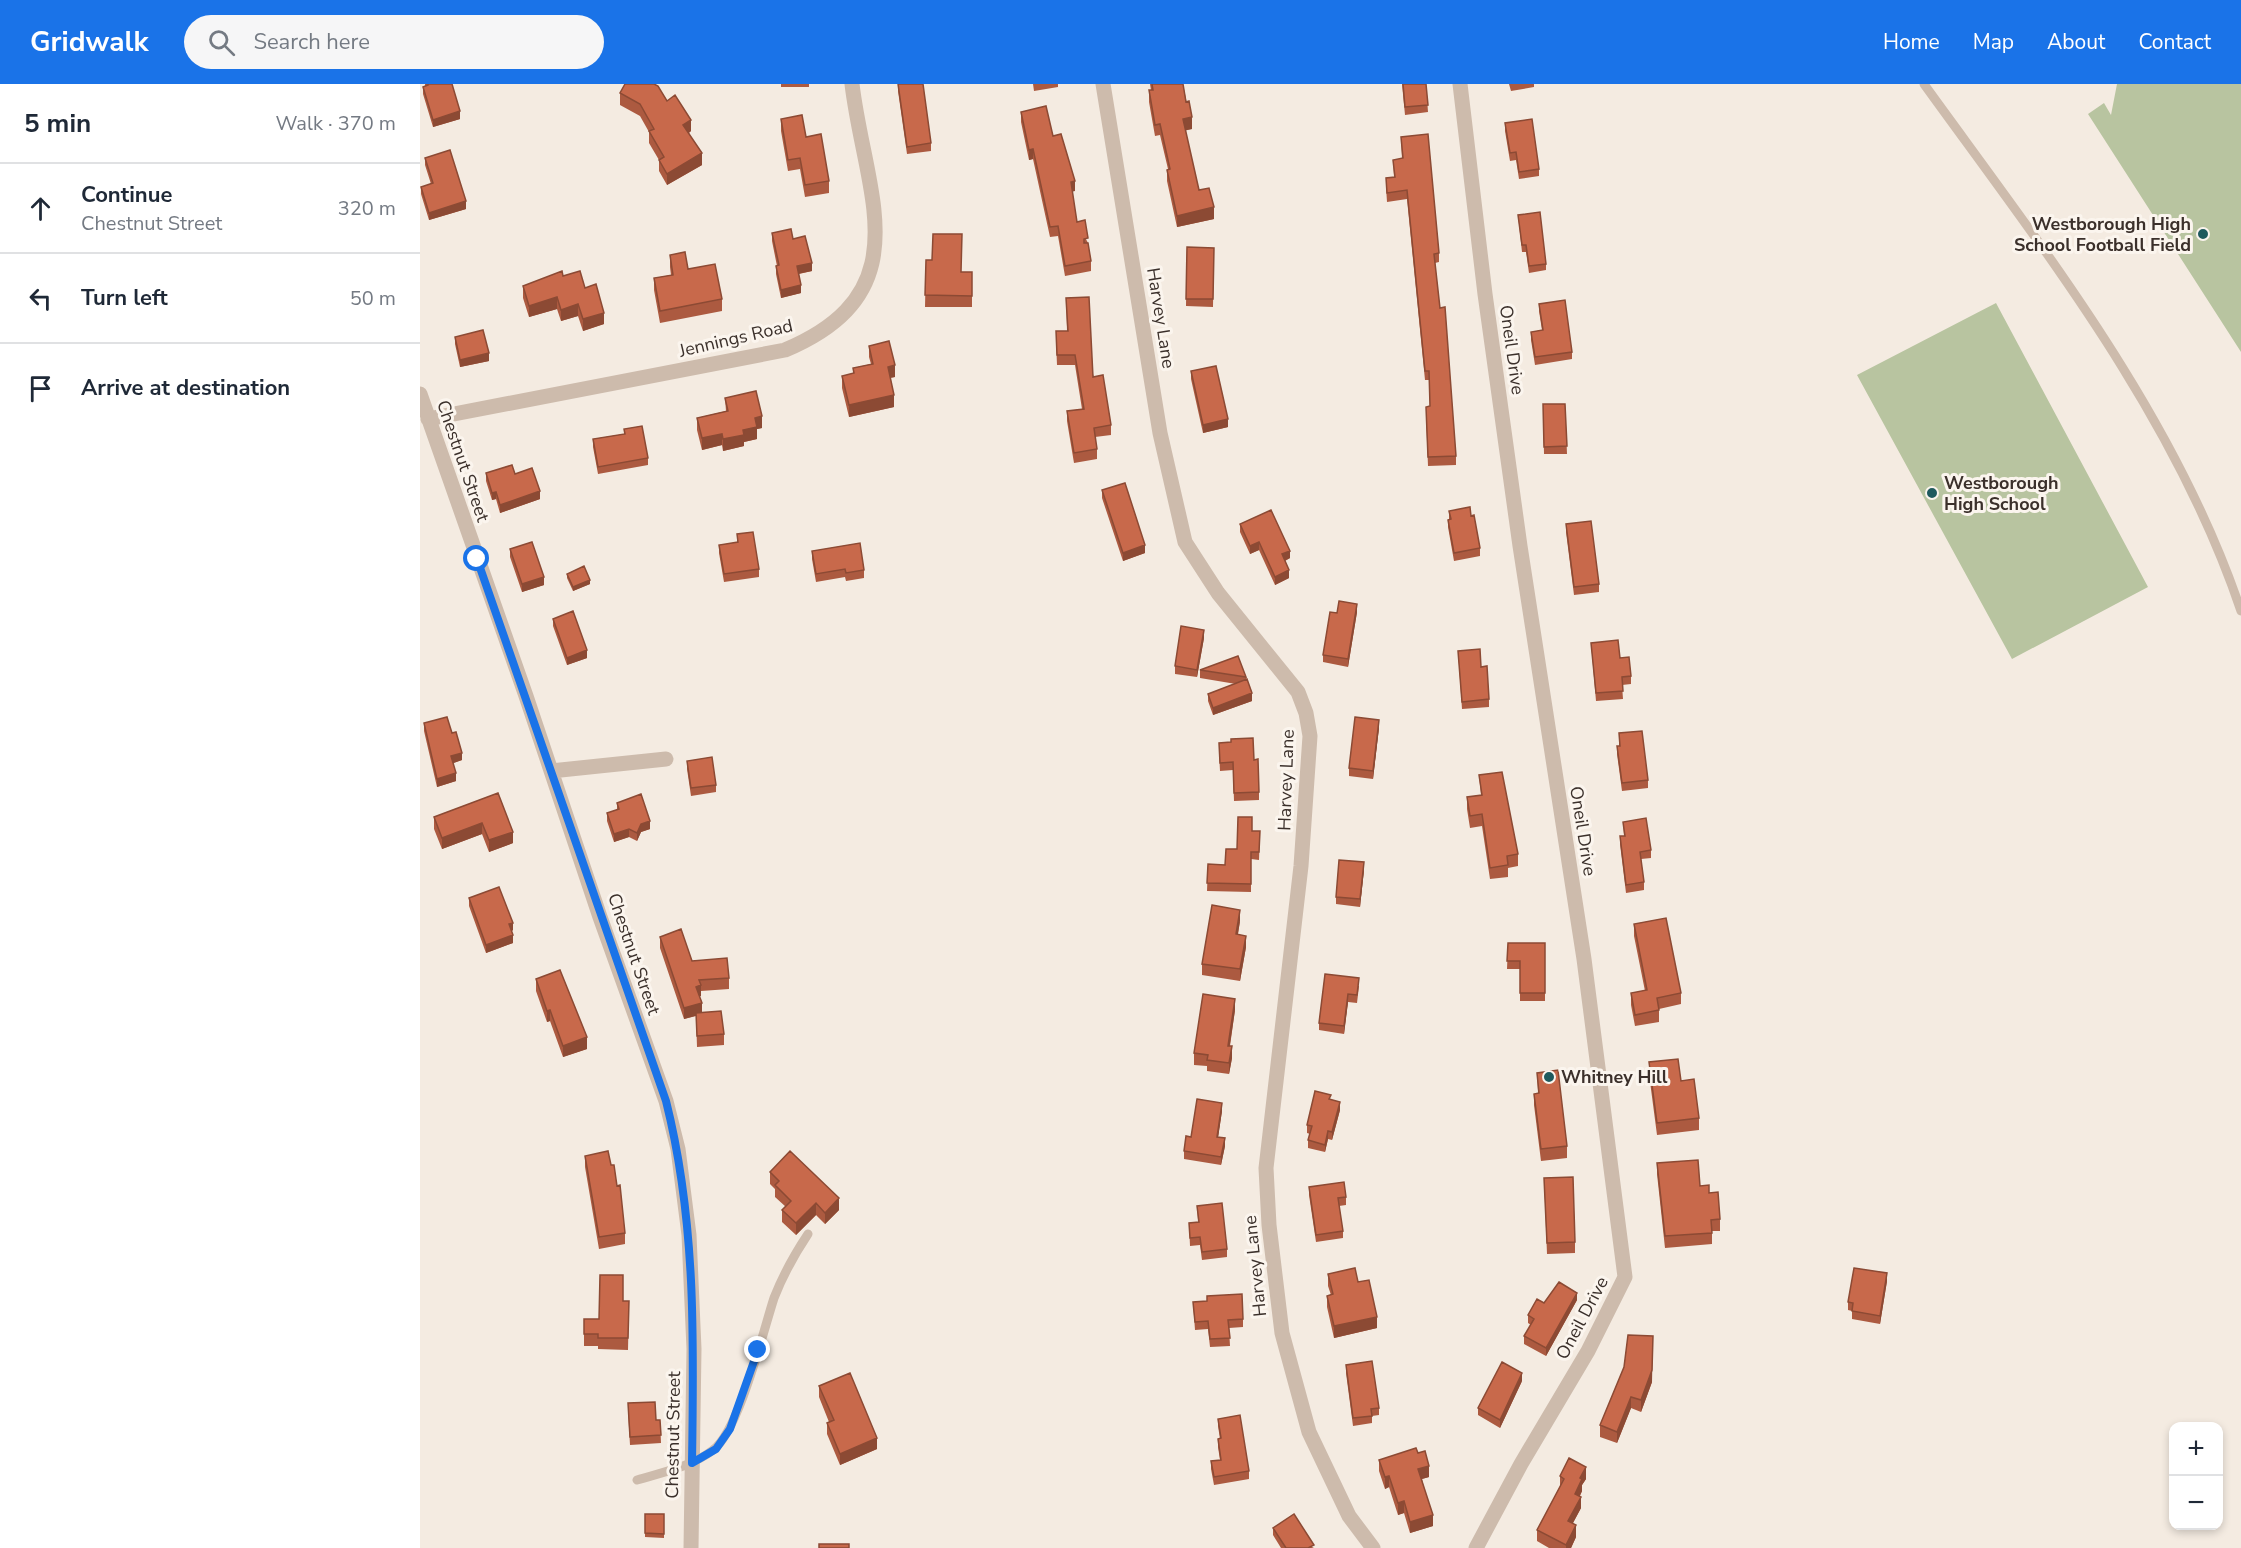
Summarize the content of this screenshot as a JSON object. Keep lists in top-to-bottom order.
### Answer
{
  "streets": {
    "street": [
      "Harvey Lane",
      "Jennings Road",
      "Oneil Drive",
      "Chestnut Street"
    ]
  },
  "crossings": [
    ["Jennings Road", "Chestnut Street"]
  ],
  "places": ["Westborough High School Football Field", "Westborough High School", "Whitney Hill"],
  "page": {
    "header": "Gridwalk",
    "search": "Search here",
    "nav": [
      "Home",
      "Map",
      "About",
      "Contact"
    ],
    "heading": ["5 min", "Walk · 370 m"],
    "list": [
      ["Continue", "Chestnut Street", "320 m"],
      ["Turn left", "50 m"],
      "Arrive at destination"
    ],
    "map_buttons": ["+", "−"]
  }
}
